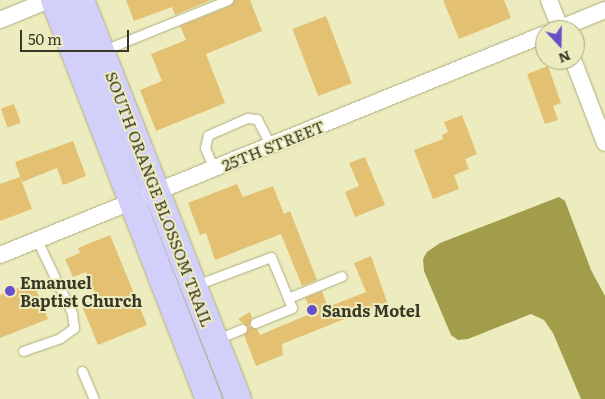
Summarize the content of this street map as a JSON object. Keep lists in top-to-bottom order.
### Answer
{
  "streets": {
    "main road": ["SOUTH ORANGE BLOSSOM TRAIL"],
    "street": ["25TH STREET"]
  },
  "crossings": [
    ["25TH STREET", "SOUTH ORANGE BLOSSOM TRAIL"]
  ],
  "places": ["Emanuel Baptist Church", "Sands Motel"],
  "scale_bar": "50 m",
  "north": "bottom"
}
